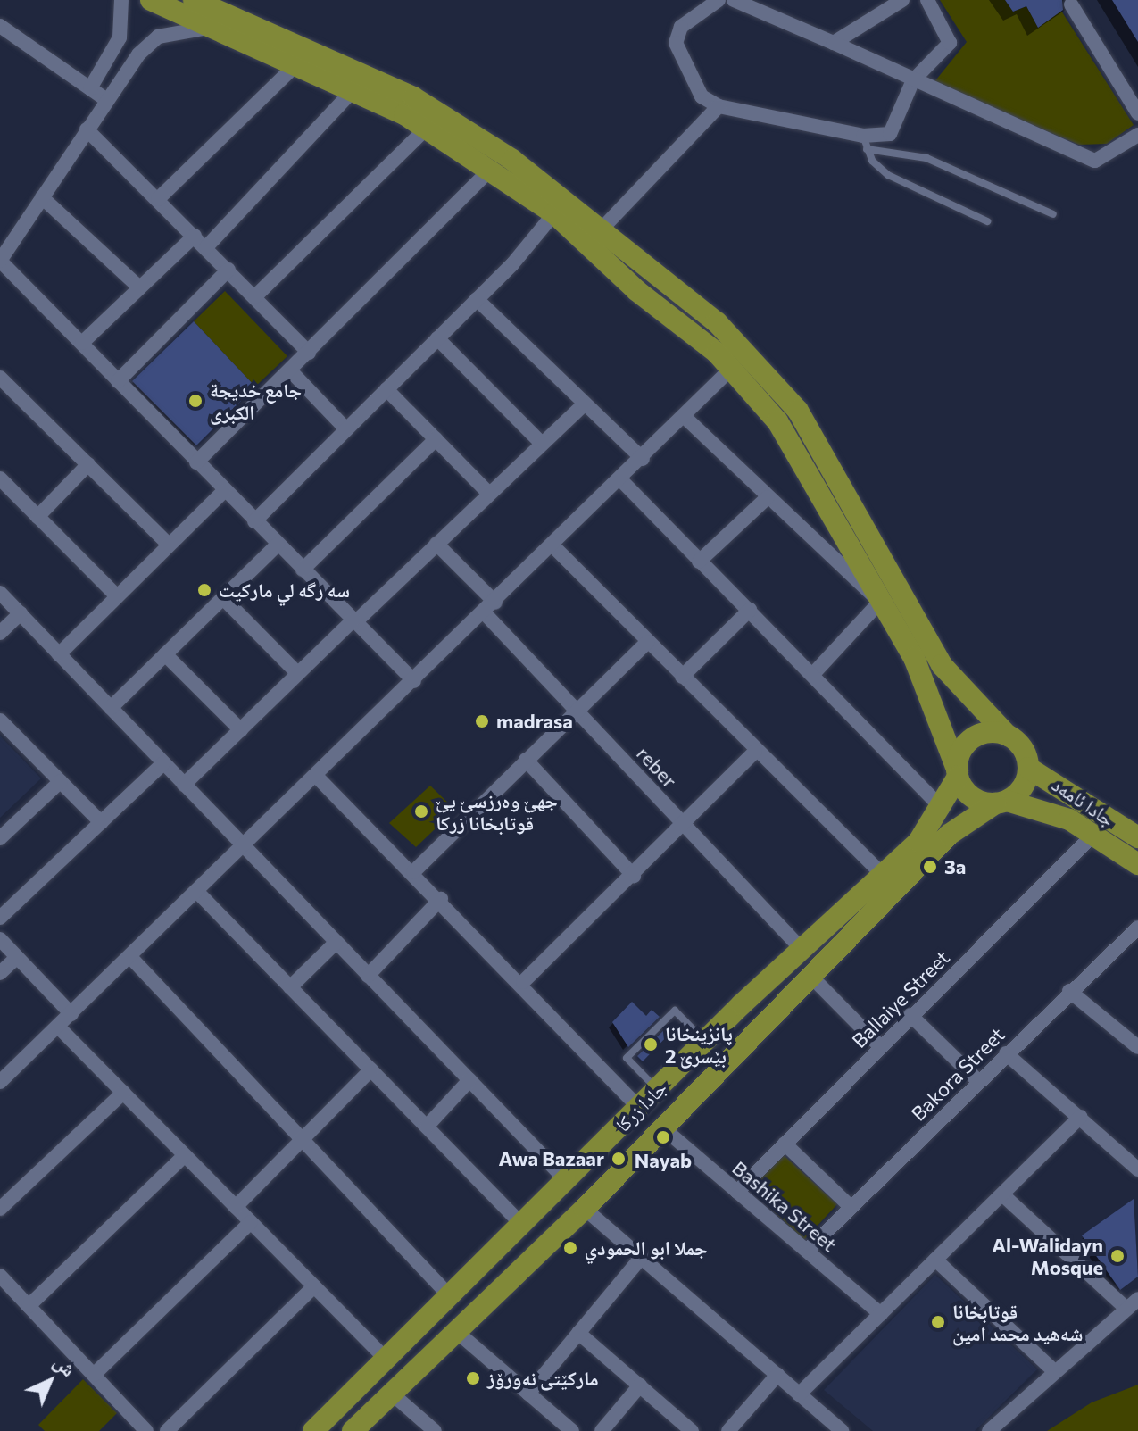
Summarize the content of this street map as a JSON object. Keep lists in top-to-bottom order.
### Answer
{
  "streets": {
    "main road": ["جادا ئامەد", "جادا زرکا"],
    "street": [
      "reber",
      "Ballaiye Street",
      "Bakora Street",
      "Bashika Street"
    ]
  },
  "crossings": [
    ["reber", "جادا زرکا"],
    ["جادا ئامەد", "Ballaiye Street"],
    ["جادا ئامەد", "جادا زرکا"],
    ["Ballaiye Street", "Bashika Street"],
    ["Bakora Street", "Bashika Street"],
    ["جادا زرکا", "Bashika Street"]
  ],
  "places": [
    "جامع خدیجة الکبری",
    "سه رگه لي ماركيت",
    "madrasa",
    "جھێ وەرزسێ یێ قوتابخانا زرکا",
    "3a",
    "پانزینخانا بێسرێ 2",
    "Nayab",
    "Awa Bazaar",
    "جملا ابو الحمودي",
    "Al-Walidayn Mosque",
    "قوتابخانا شەهید محمد امین",
    "مارکێتی نەورۆز"
  ],
  "north": "top right"
}
